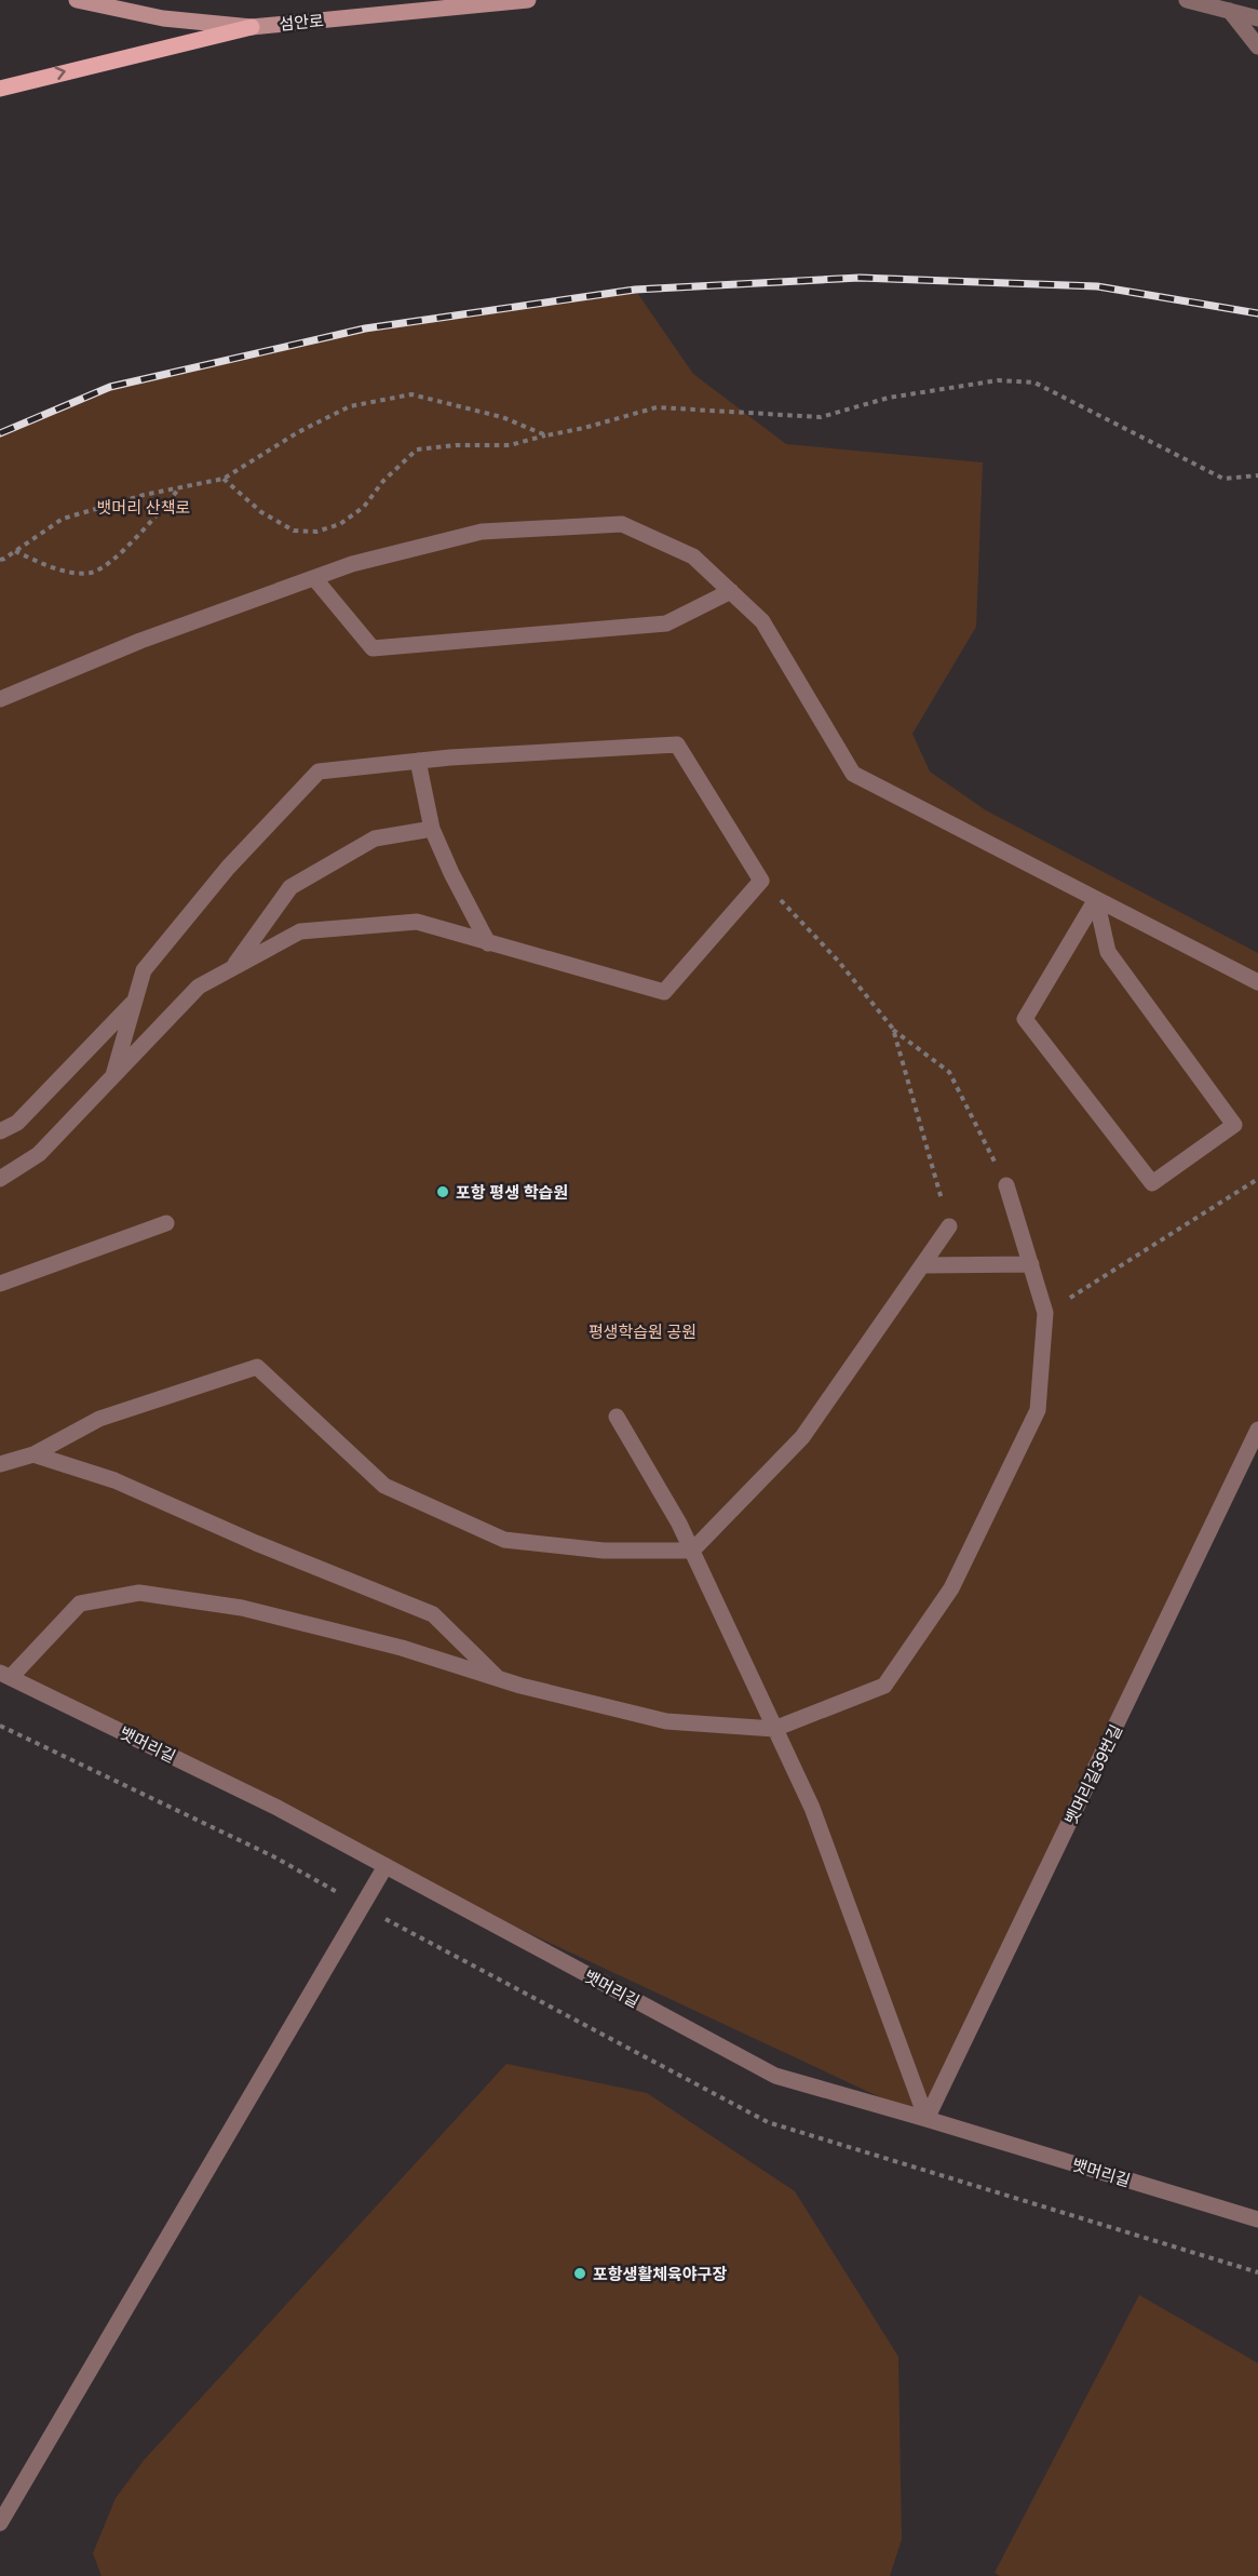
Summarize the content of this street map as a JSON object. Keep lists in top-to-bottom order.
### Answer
{
  "streets": {
    "main road": ["섬안로"],
    "street": ["뱃머리길", "뱃머리길39번길"]
  },
  "crossings": [
    ["뱃머리길", "뱃머리길39번길"]
  ],
  "parks": ["뱃머리 산책로", "평생학습원 공원"],
  "places": ["포항 평생 학습원", "포항생활체육야구장"]
}
